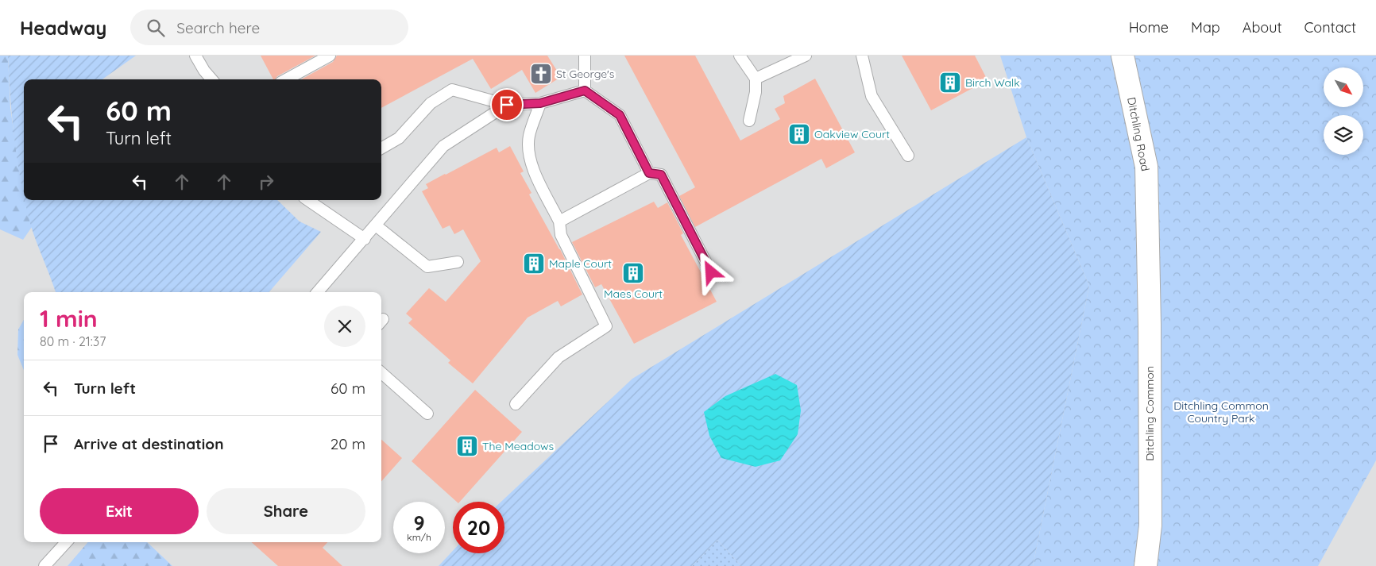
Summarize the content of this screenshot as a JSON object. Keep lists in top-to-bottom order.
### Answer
{
  "streets": {
    "main road": ["Ditchling Road", "Ditchling Common"]
  },
  "crossings": [
    ["Ditchling Road", "Ditchling Common"]
  ],
  "parks": ["Ditchling Common Country Park"],
  "places": {
    "church": ["St George's"],
    "building": [
      "Birch Walk",
      "Oakview Court",
      "Maple Court",
      "Maes Court",
      "The Meadows"
    ]
  },
  "north": "bottom right",
  "page": {
    "header": "Headway",
    "search": "Search here",
    "nav": [
      "Home",
      "Map",
      "About",
      "Contact"
    ],
    "turn": ["60 m", "Turn left"],
    "heading": ["1 min", "80 m · 21:37"],
    "list": [
      {
        "name": "Turn left",
        "value": "60 m"
      },
      {
        "name": "Arrive at destination",
        "value": "20 m"
      }
    ],
    "buttons": ["Exit", "Share"],
    "speed": "9 km/h",
    "limit": "20"
  }
}
